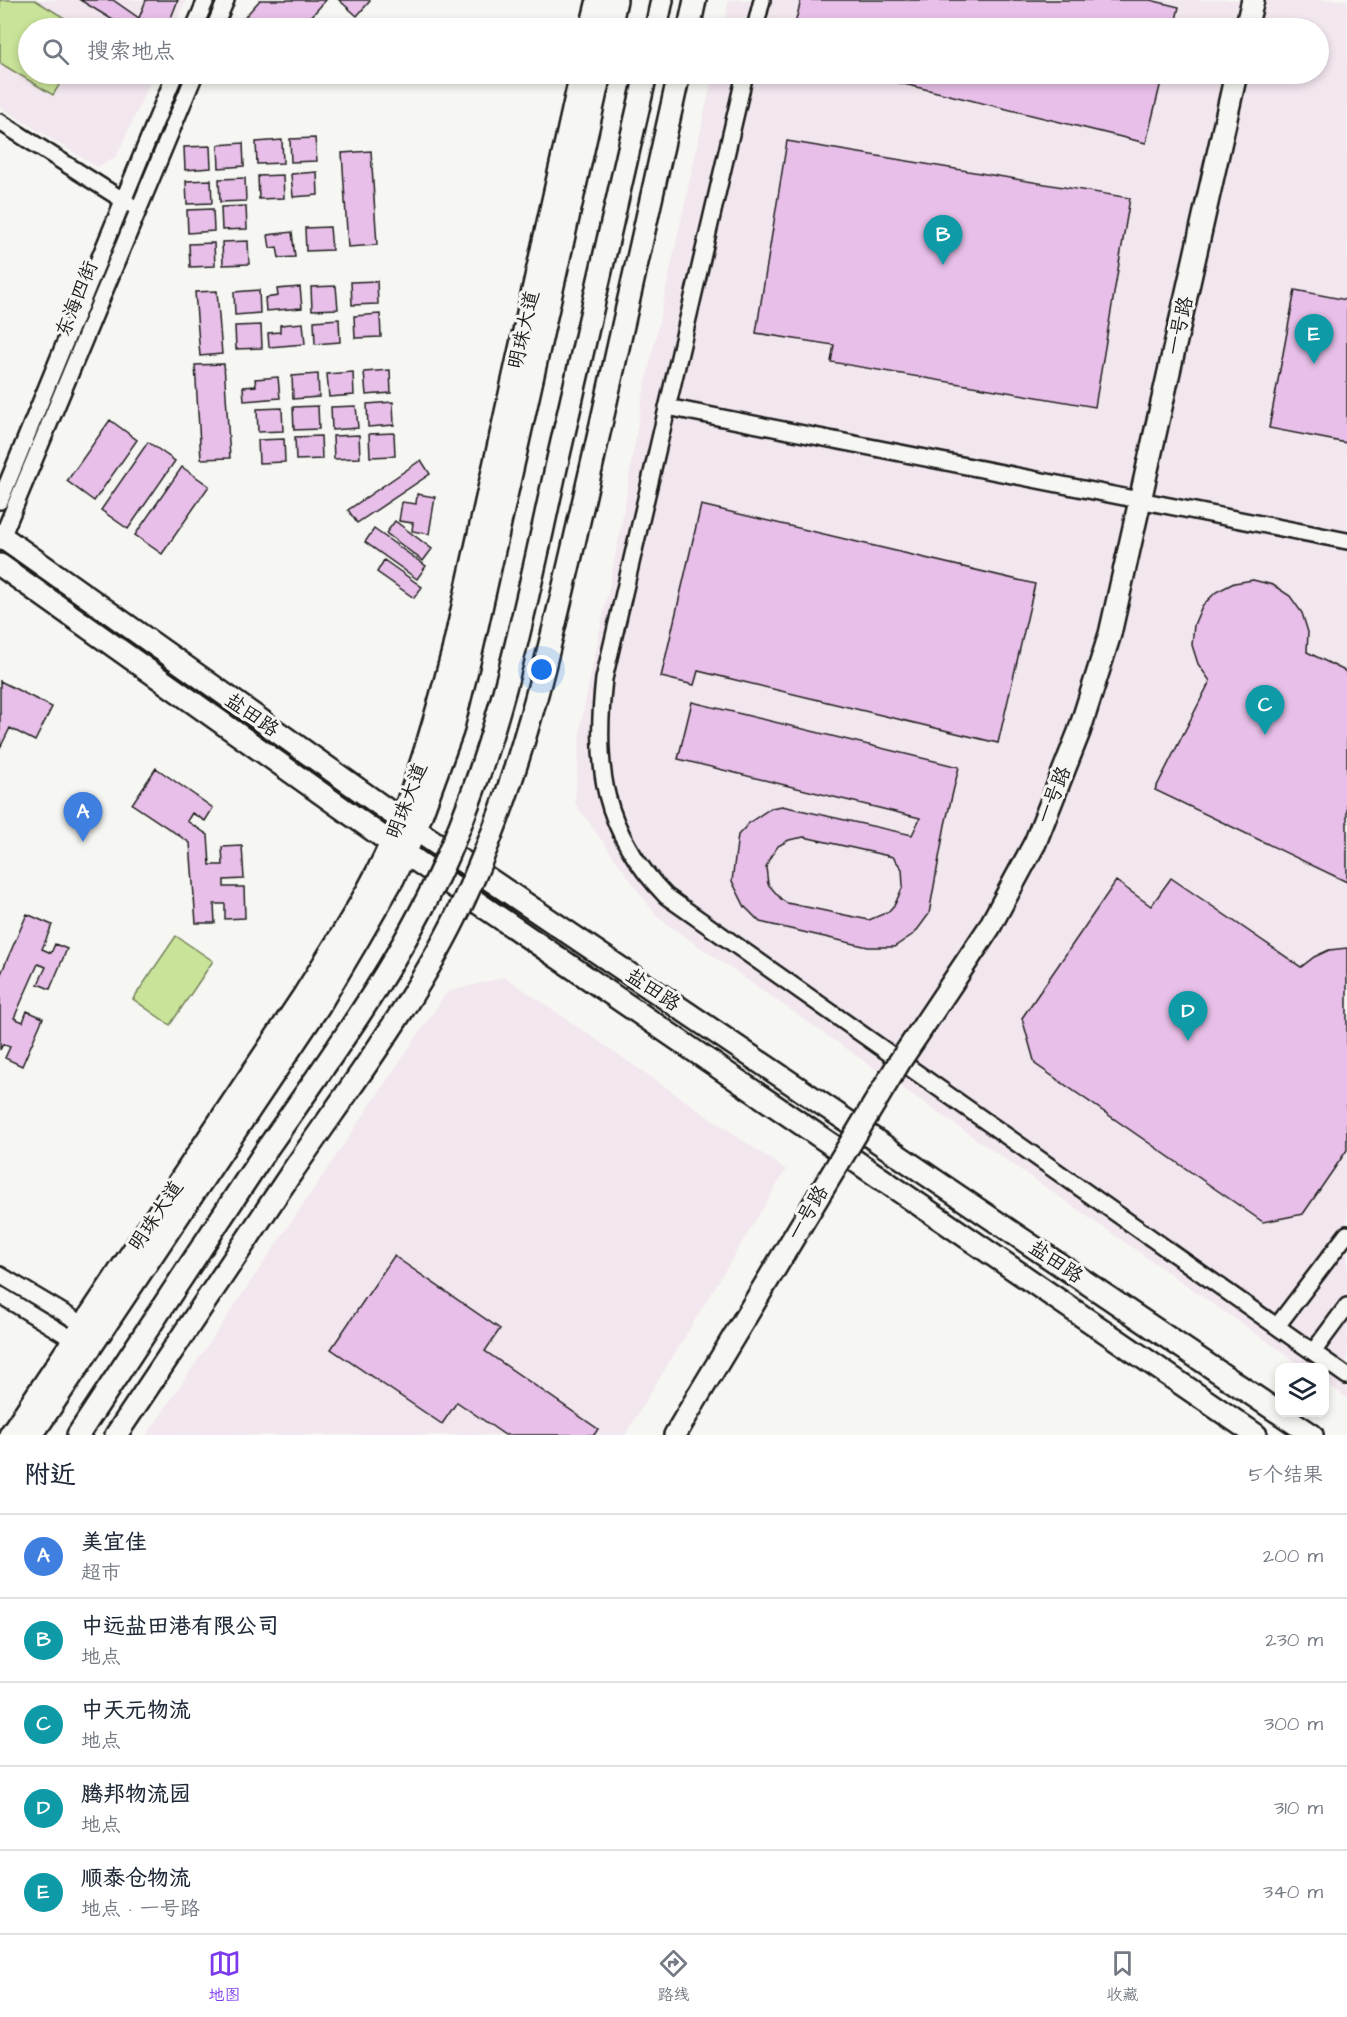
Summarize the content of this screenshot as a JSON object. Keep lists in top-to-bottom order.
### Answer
{
  "streets": {
    "street": [
      "东海四街",
      "一号路",
      "明珠大道",
      "盐田路"
    ]
  },
  "crossings": [
    ["东海四街", "盐田路"],
    ["明珠大道", "盐田路"]
  ],
  "page": {
    "search": "搜索地点",
    "pins": [
      "B",
      "E",
      "C",
      "A",
      "D"
    ],
    "heading": ["附近", "5个结果"],
    "list": [
      {
        "mark": "A",
        "name": "美宜佳",
        "note": "超市",
        "value": "200 m"
      },
      {
        "mark": "B",
        "name": "中远盐田港有限公司",
        "note": "地点",
        "value": "230 m"
      },
      {
        "mark": "C",
        "name": "中天元物流",
        "note": "地点",
        "value": "300 m"
      },
      {
        "mark": "D",
        "name": "腾邦物流园",
        "note": "地点",
        "value": "310 m"
      },
      {
        "mark": "E",
        "name": "顺泰仓物流",
        "note": "地点 · 一号路",
        "value": "340 m"
      }
    ],
    "nav": ["地图", "路线", "收藏"]
  }
}
